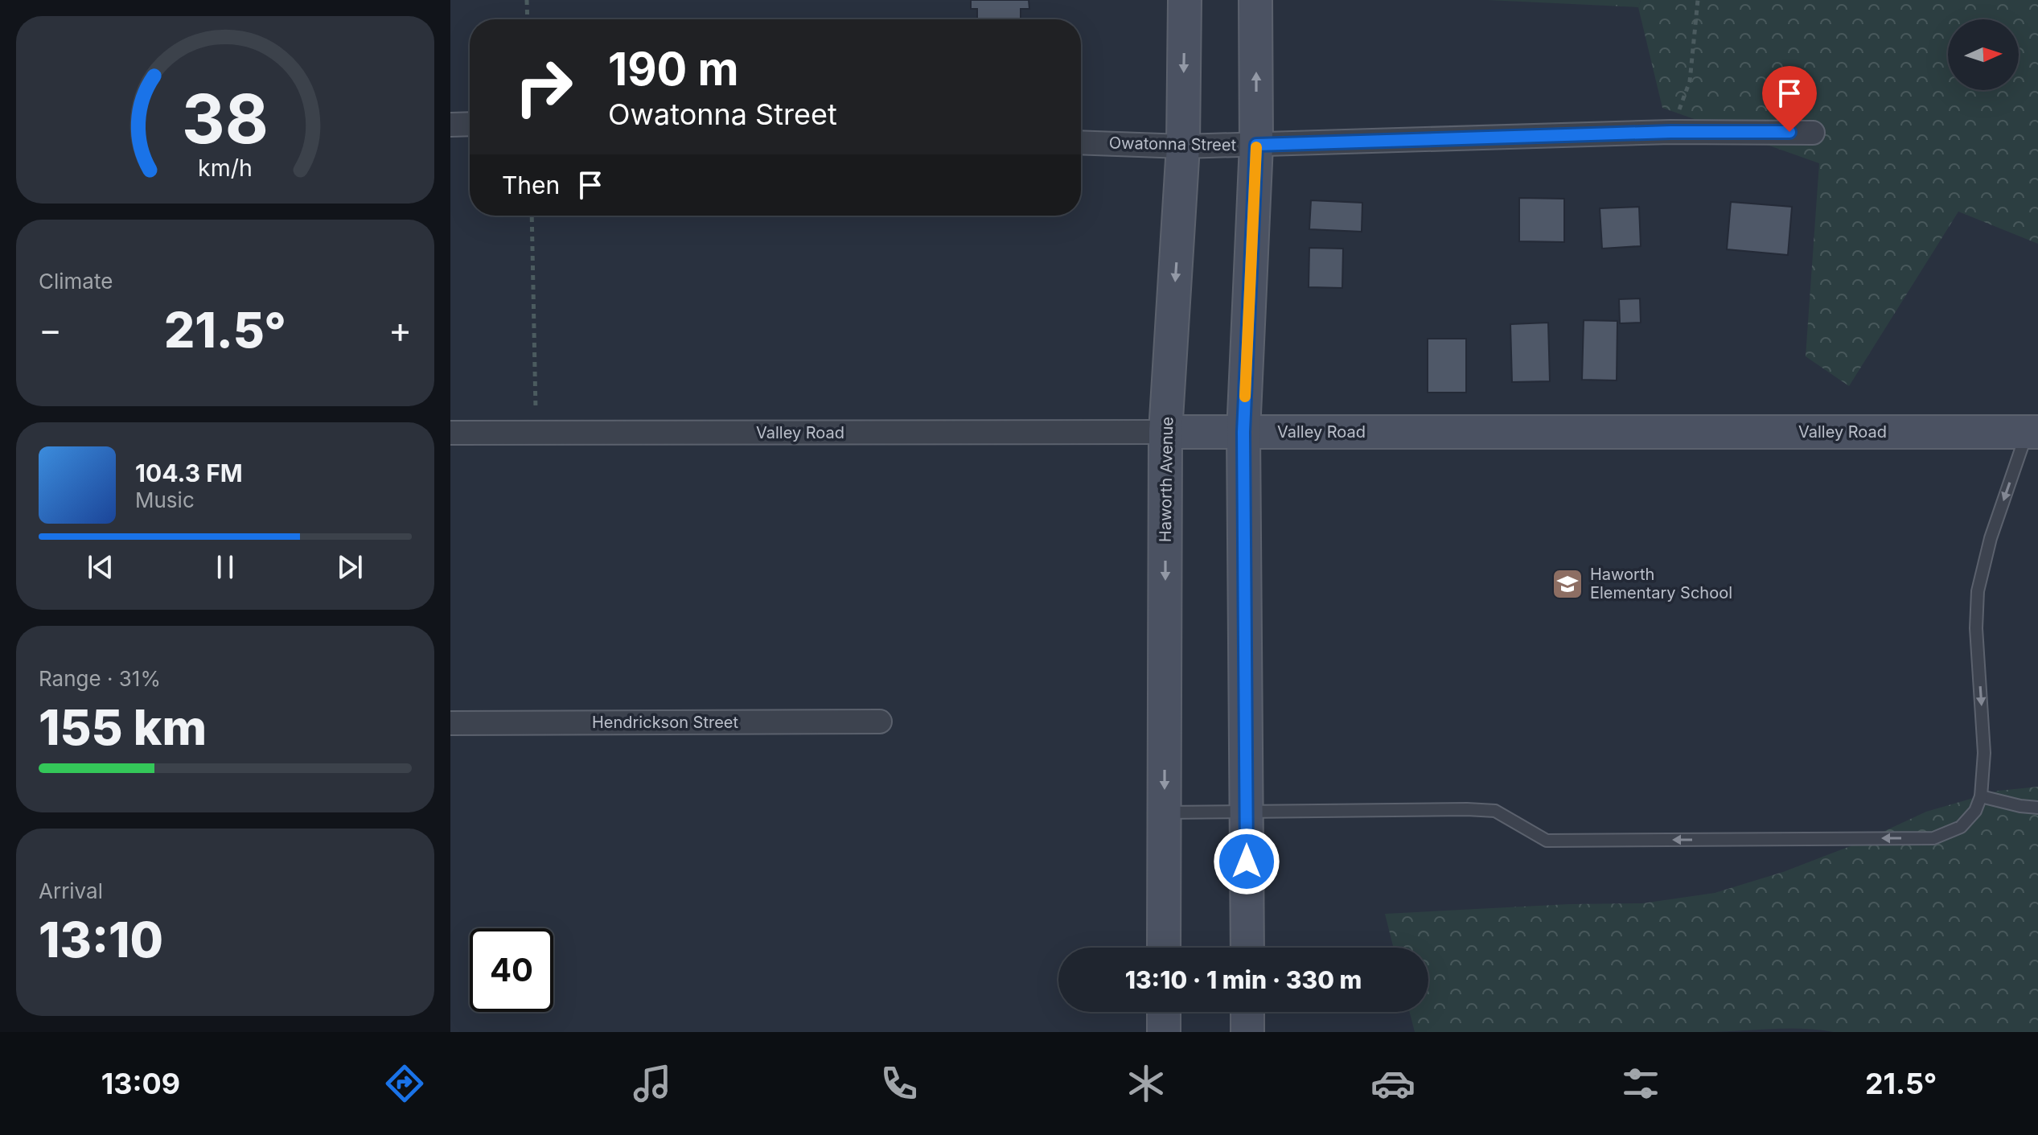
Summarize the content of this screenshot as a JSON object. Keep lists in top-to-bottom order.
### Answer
{
  "streets": {
    "street": [
      "Owatonna Street",
      "Valley Road",
      "Haworth Avenue",
      "Hendrickson Street"
    ]
  },
  "crossings": [
    ["Owatonna Street", "Haworth Avenue"],
    ["Valley Road", "Haworth Avenue"]
  ],
  "places": {
    "school or university": ["Haworth Elementary School"]
  },
  "north": "right",
  "page": {
    "turn": ["190 m", "Owatonna Street"],
    "then": "Then",
    "tile": [
      "Climate",
      ["Range · 31%", "155 km"],
      ["Arrival", "13:10"]
    ],
    "heat": ["−", "21.5°", "+"],
    "song": ["104.3 FM", "Music"],
    "limit": "40",
    "trip": "13:10 · 1 min · 330 m",
    "tabs": ["13:09", "21.5°"],
    "gauge": ["38", "km/h"]
  }
}
